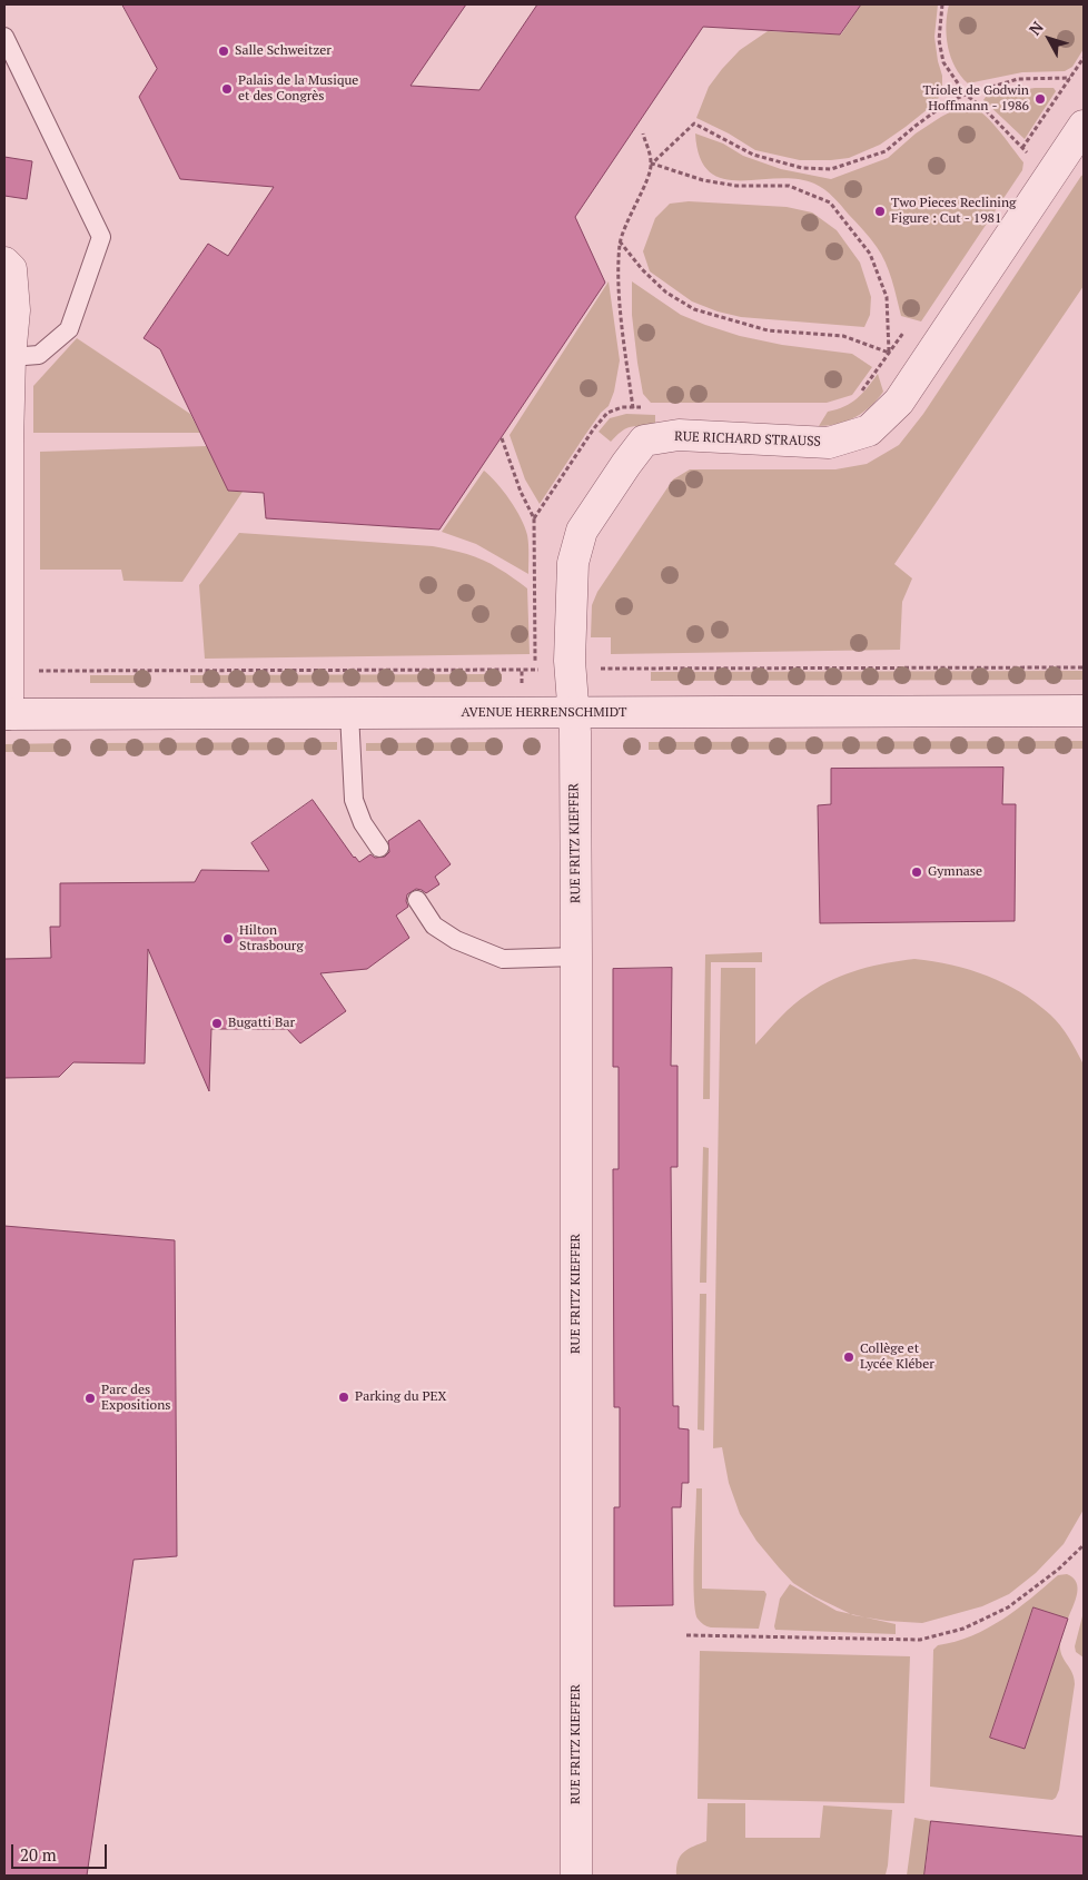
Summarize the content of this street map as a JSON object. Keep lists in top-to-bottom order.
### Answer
{
  "streets": {
    "street": ["RUE RICHARD STRAUSS", "AVENUE HERRENSCHMIDT", "RUE FRITZ KIEFFER"]
  },
  "crossings": [
    ["AVENUE HERRENSCHMIDT", "RUE FRITZ KIEFFER"]
  ],
  "places": [
    "Salle Schweitzer",
    "Palais de la Musique et des Congrès",
    "Triolet de Godwin Hoffmann - 1986",
    "Two Pieces Reclining Figure : Cut - 1981",
    "Gymnase",
    "Hilton Strasbourg",
    "Bugatti Bar",
    "Collège et Lycée Kléber",
    "Parking du PEX",
    "Parc des Expositions"
  ],
  "scale_bar": "20 m",
  "north": "top left"
}
